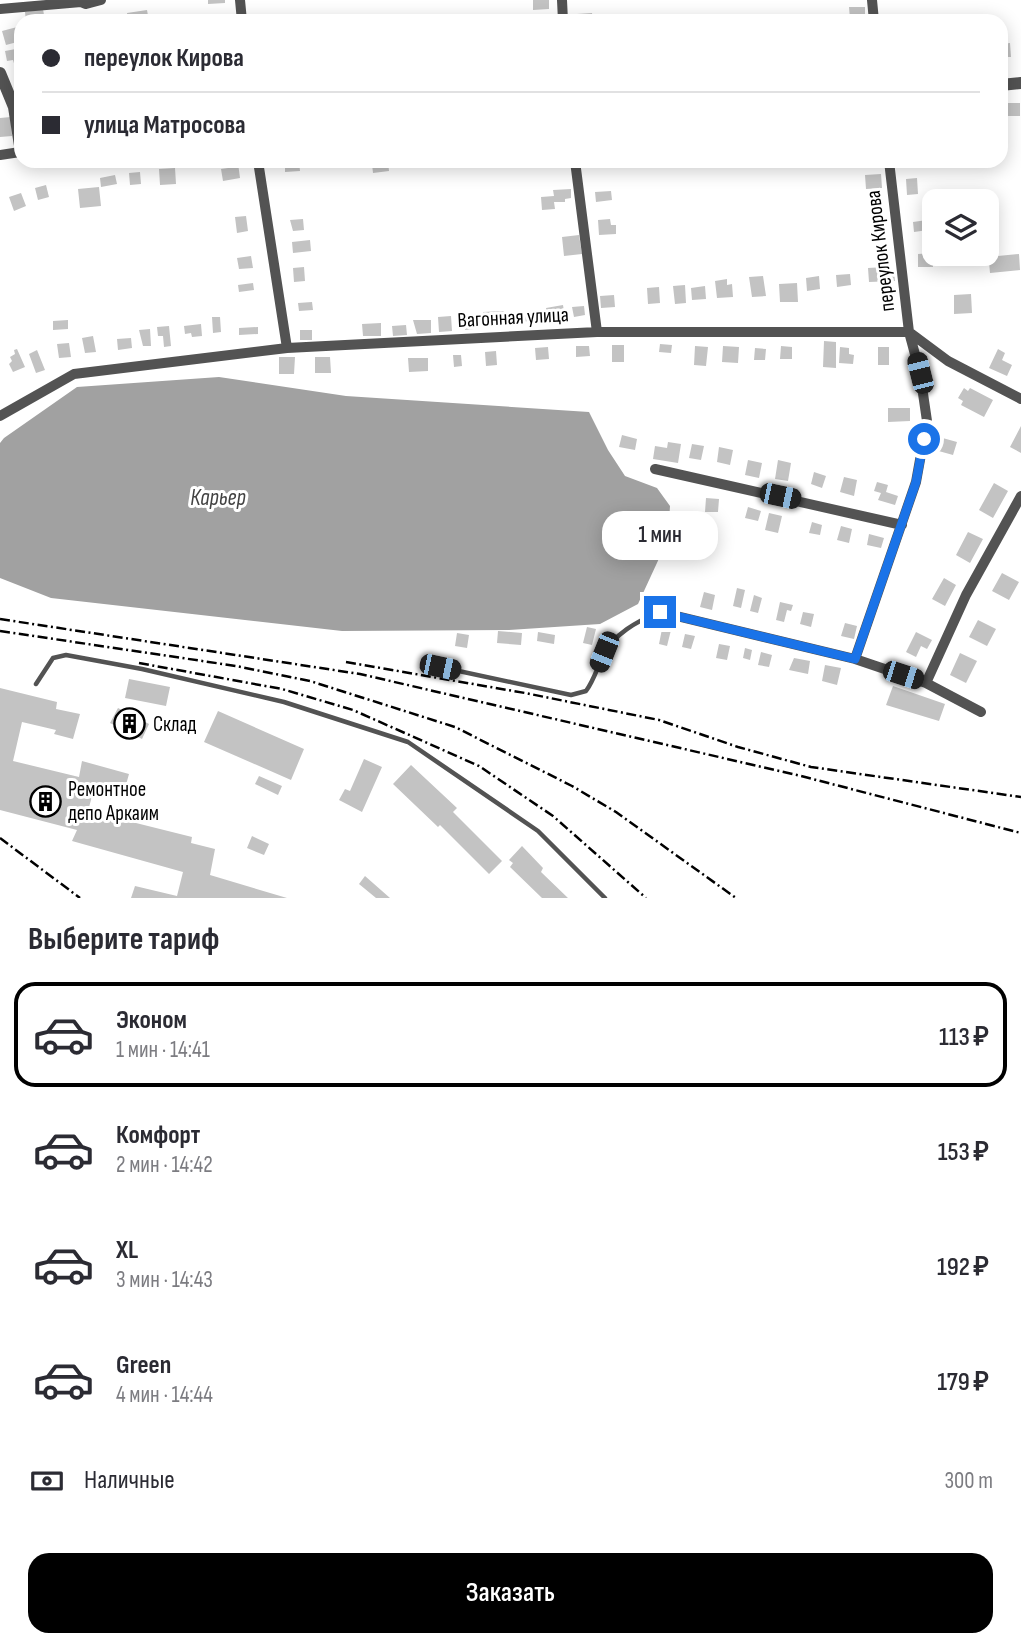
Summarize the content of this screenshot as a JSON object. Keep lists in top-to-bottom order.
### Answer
{
  "streets": {
    "street": ["переулок Кирова", "Вагонная улица"]
  },
  "crossings": [
    ["переулок Кирова", "Вагонная улица"]
  ],
  "water": ["Карьер"],
  "places": {
    "building": ["Склад", "Ремонтное депо Аркаим"]
  },
  "page": {
    "banner": ["переулок Кирова", "улица Матросова"],
    "bubble": "1 мин",
    "heading": "Выберите тариф",
    "list": [
      {
        "name": "Эконом",
        "note": "1 мин · 14:41",
        "value": "113 ₽"
      },
      {
        "name": "Комфорт",
        "note": "2 мин · 14:42",
        "value": "153 ₽"
      },
      {
        "name": "XL",
        "note": "3 мин · 14:43",
        "value": "192 ₽"
      },
      {
        "name": "Green",
        "note": "4 мин · 14:44",
        "value": "179 ₽"
      }
    ],
    "pay": ["Наличные", "300 m"],
    "buttons": "Заказать"
  }
}
